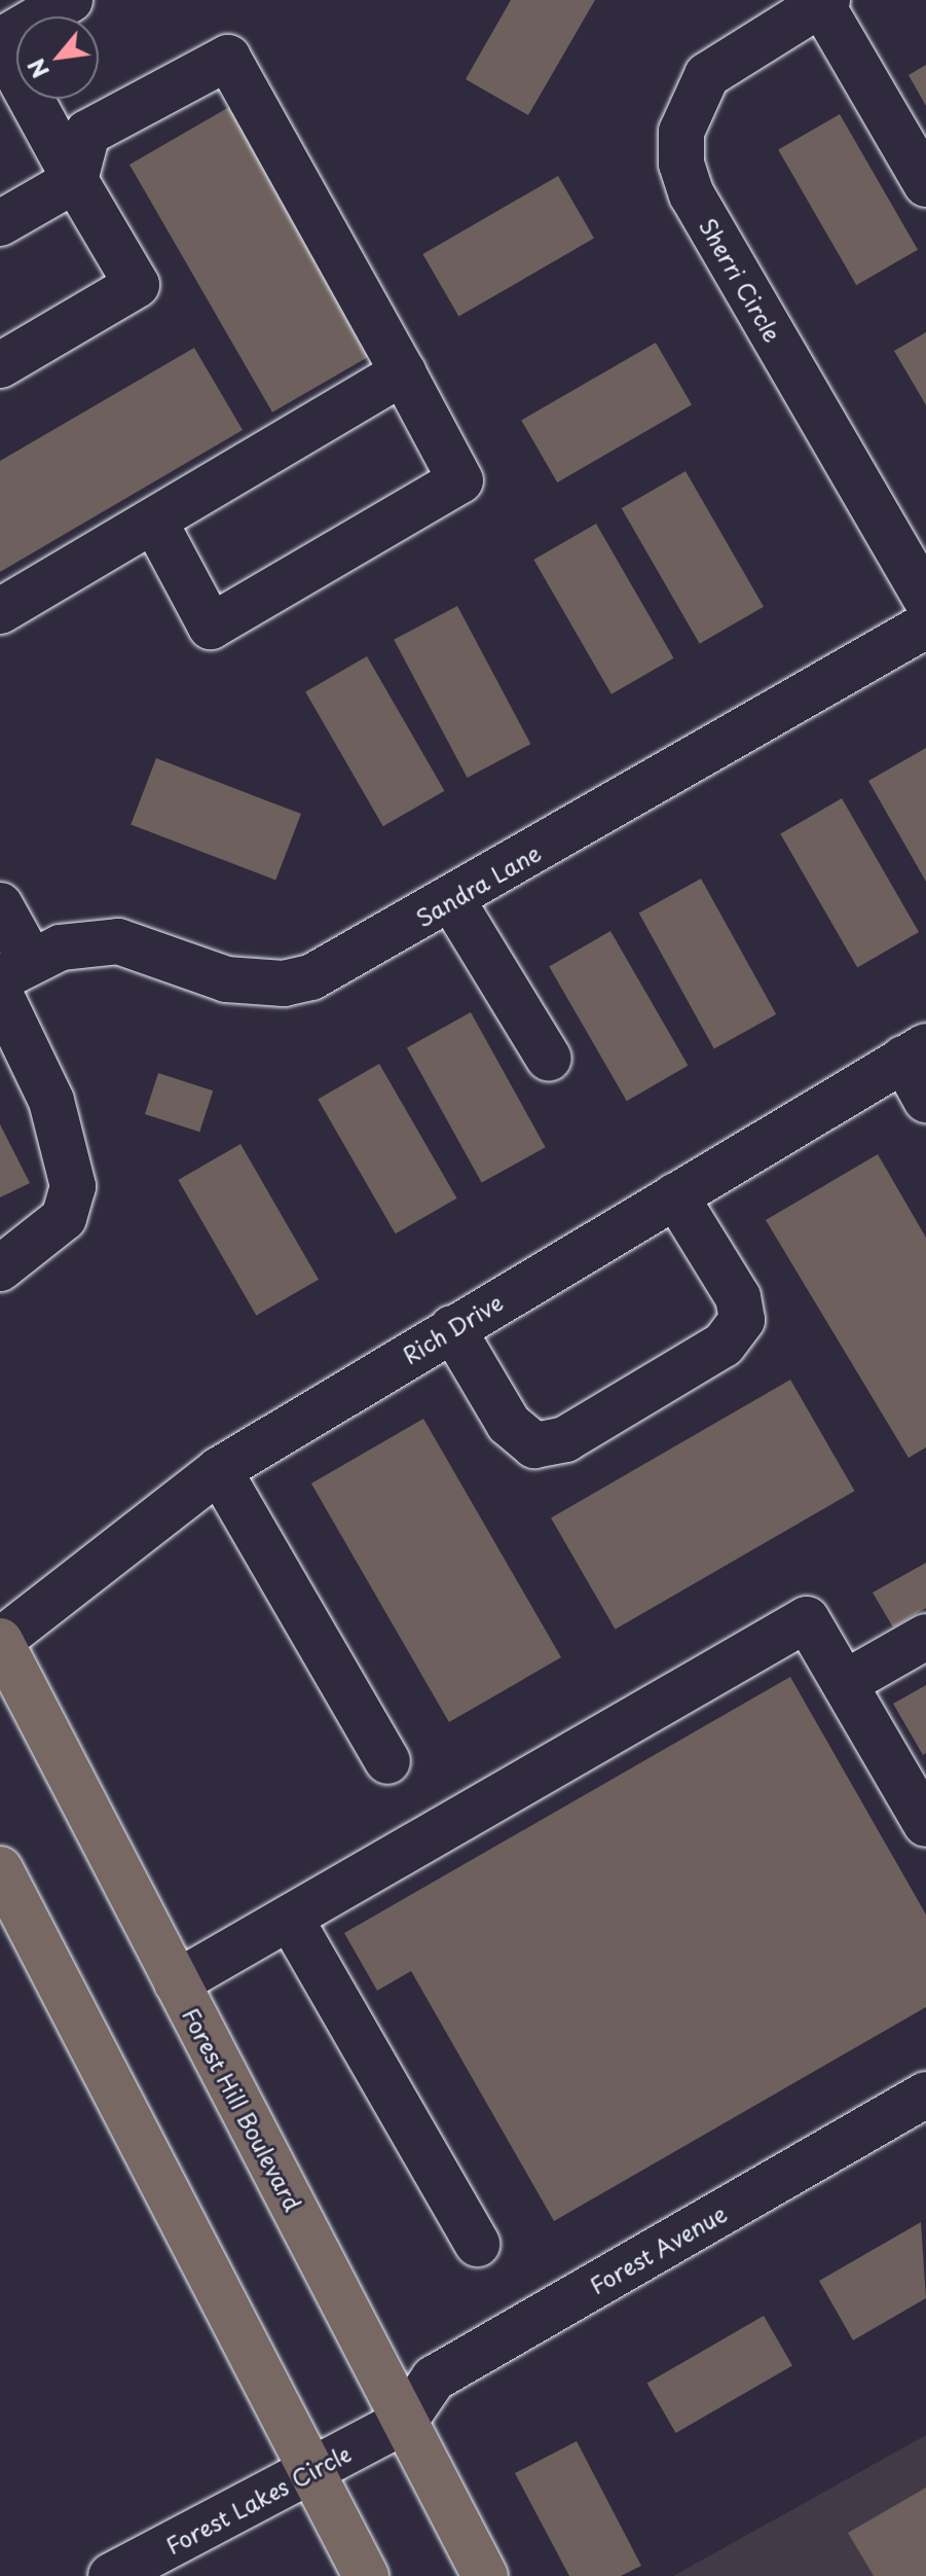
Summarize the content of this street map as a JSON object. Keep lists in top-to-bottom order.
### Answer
{
  "streets": {
    "main road": ["Forest Hill Boulevard"],
    "street": [
      "Sherri Circle",
      "Sandra Lane",
      "Rich Drive",
      "Forest Avenue",
      "Forest Lakes Circle"
    ]
  },
  "crossings": [
    ["Rich Drive", "Forest Hill Boulevard"],
    ["Forest Hill Boulevard", "Forest Avenue"],
    ["Forest Hill Boulevard", "Forest Lakes Circle"],
    ["Forest Avenue", "Forest Lakes Circle"]
  ],
  "north": "bottom left"
}
